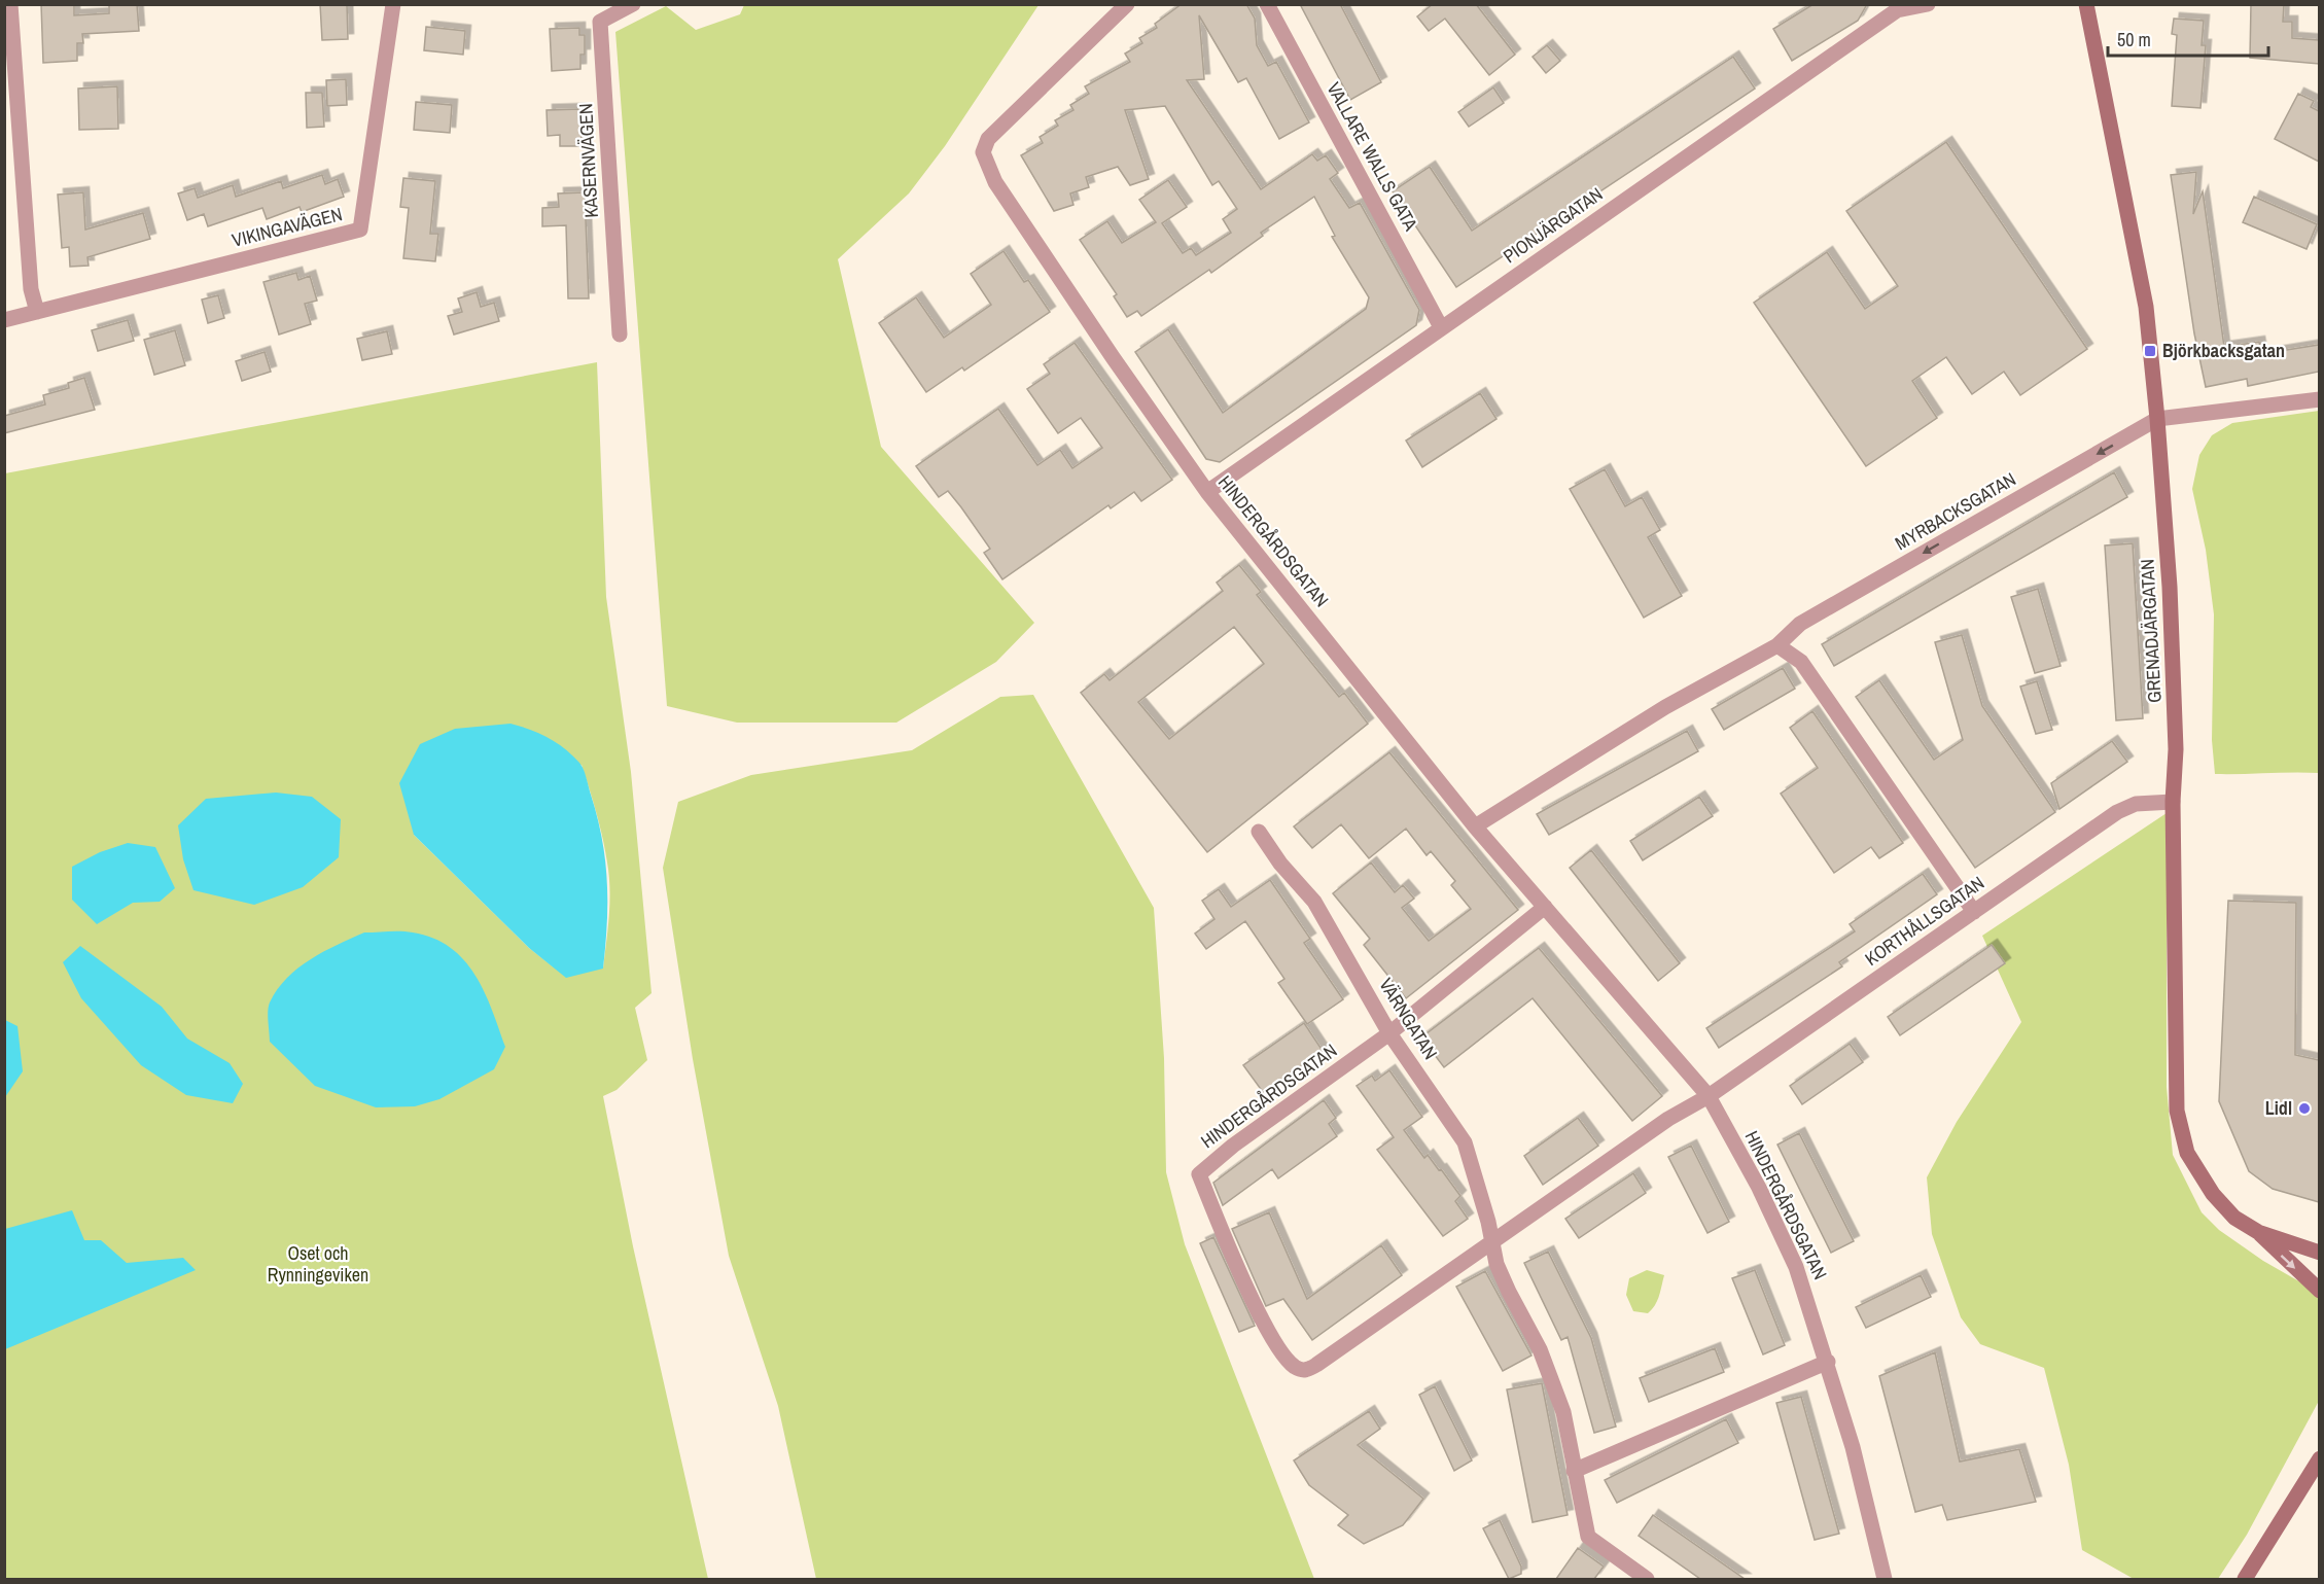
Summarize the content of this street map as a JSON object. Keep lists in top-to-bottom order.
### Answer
{
  "streets": {
    "street": [
      "VALLARE WALLS GATA",
      "KASERNVÄGEN",
      "PIONJÄRGATAN",
      "VIKINGAVÄGEN",
      "MYRBACKSGATAN",
      "HINDERGÅRDSGATAN",
      "GRENADJÄRGATAN",
      "KORTHÅLLSGATAN",
      "VÄRNGATAN"
    ]
  },
  "crossings": [
    ["VALLARE WALLS GATA", "PIONJÄRGATAN"],
    ["PIONJÄRGATAN", "HINDERGÅRDSGATAN"],
    ["MYRBACKSGATAN", "HINDERGÅRDSGATAN"],
    ["MYRBACKSGATAN", "GRENADJÄRGATAN"],
    ["HINDERGÅRDSGATAN", "KORTHÅLLSGATAN"],
    ["HINDERGÅRDSGATAN", "VÄRNGATAN"],
    ["GRENADJÄRGATAN", "KORTHÅLLSGATAN"]
  ],
  "one_way": ["MYRBACKSGATAN"],
  "parks": ["Oset och Rynningeviken"],
  "places": {
    "transit": ["Björkbacksgatan"],
    "other": ["Lidl"]
  },
  "scale_bar": "50 m"
}
